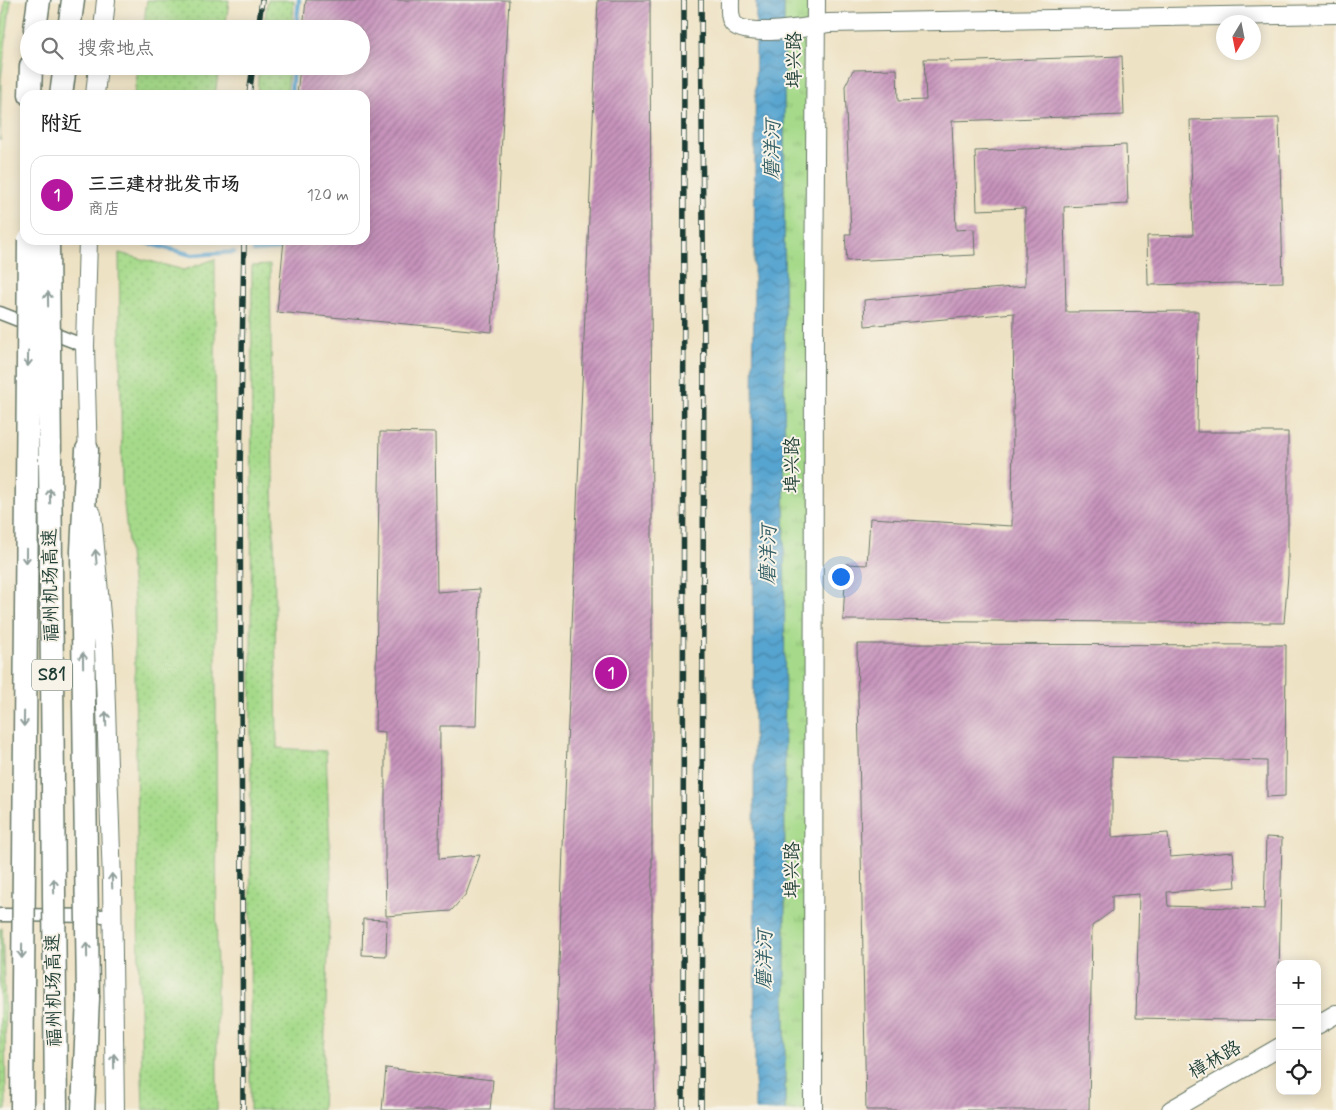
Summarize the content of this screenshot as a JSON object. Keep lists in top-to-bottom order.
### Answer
{
  "streets": {
    "highway": ["福州机场高速", "S81"],
    "street": ["埠兴路", "樟林路"]
  },
  "water": ["磨洋河"],
  "north": "bottom",
  "page": {
    "search": "搜索地点",
    "heading": "附近",
    "list": [
      {
        "mark": "1",
        "name": "三三建材批发市场",
        "note": "商店",
        "value": "120 m"
      }
    ],
    "pins": "1",
    "map_buttons": ["+", "−"]
  }
}
